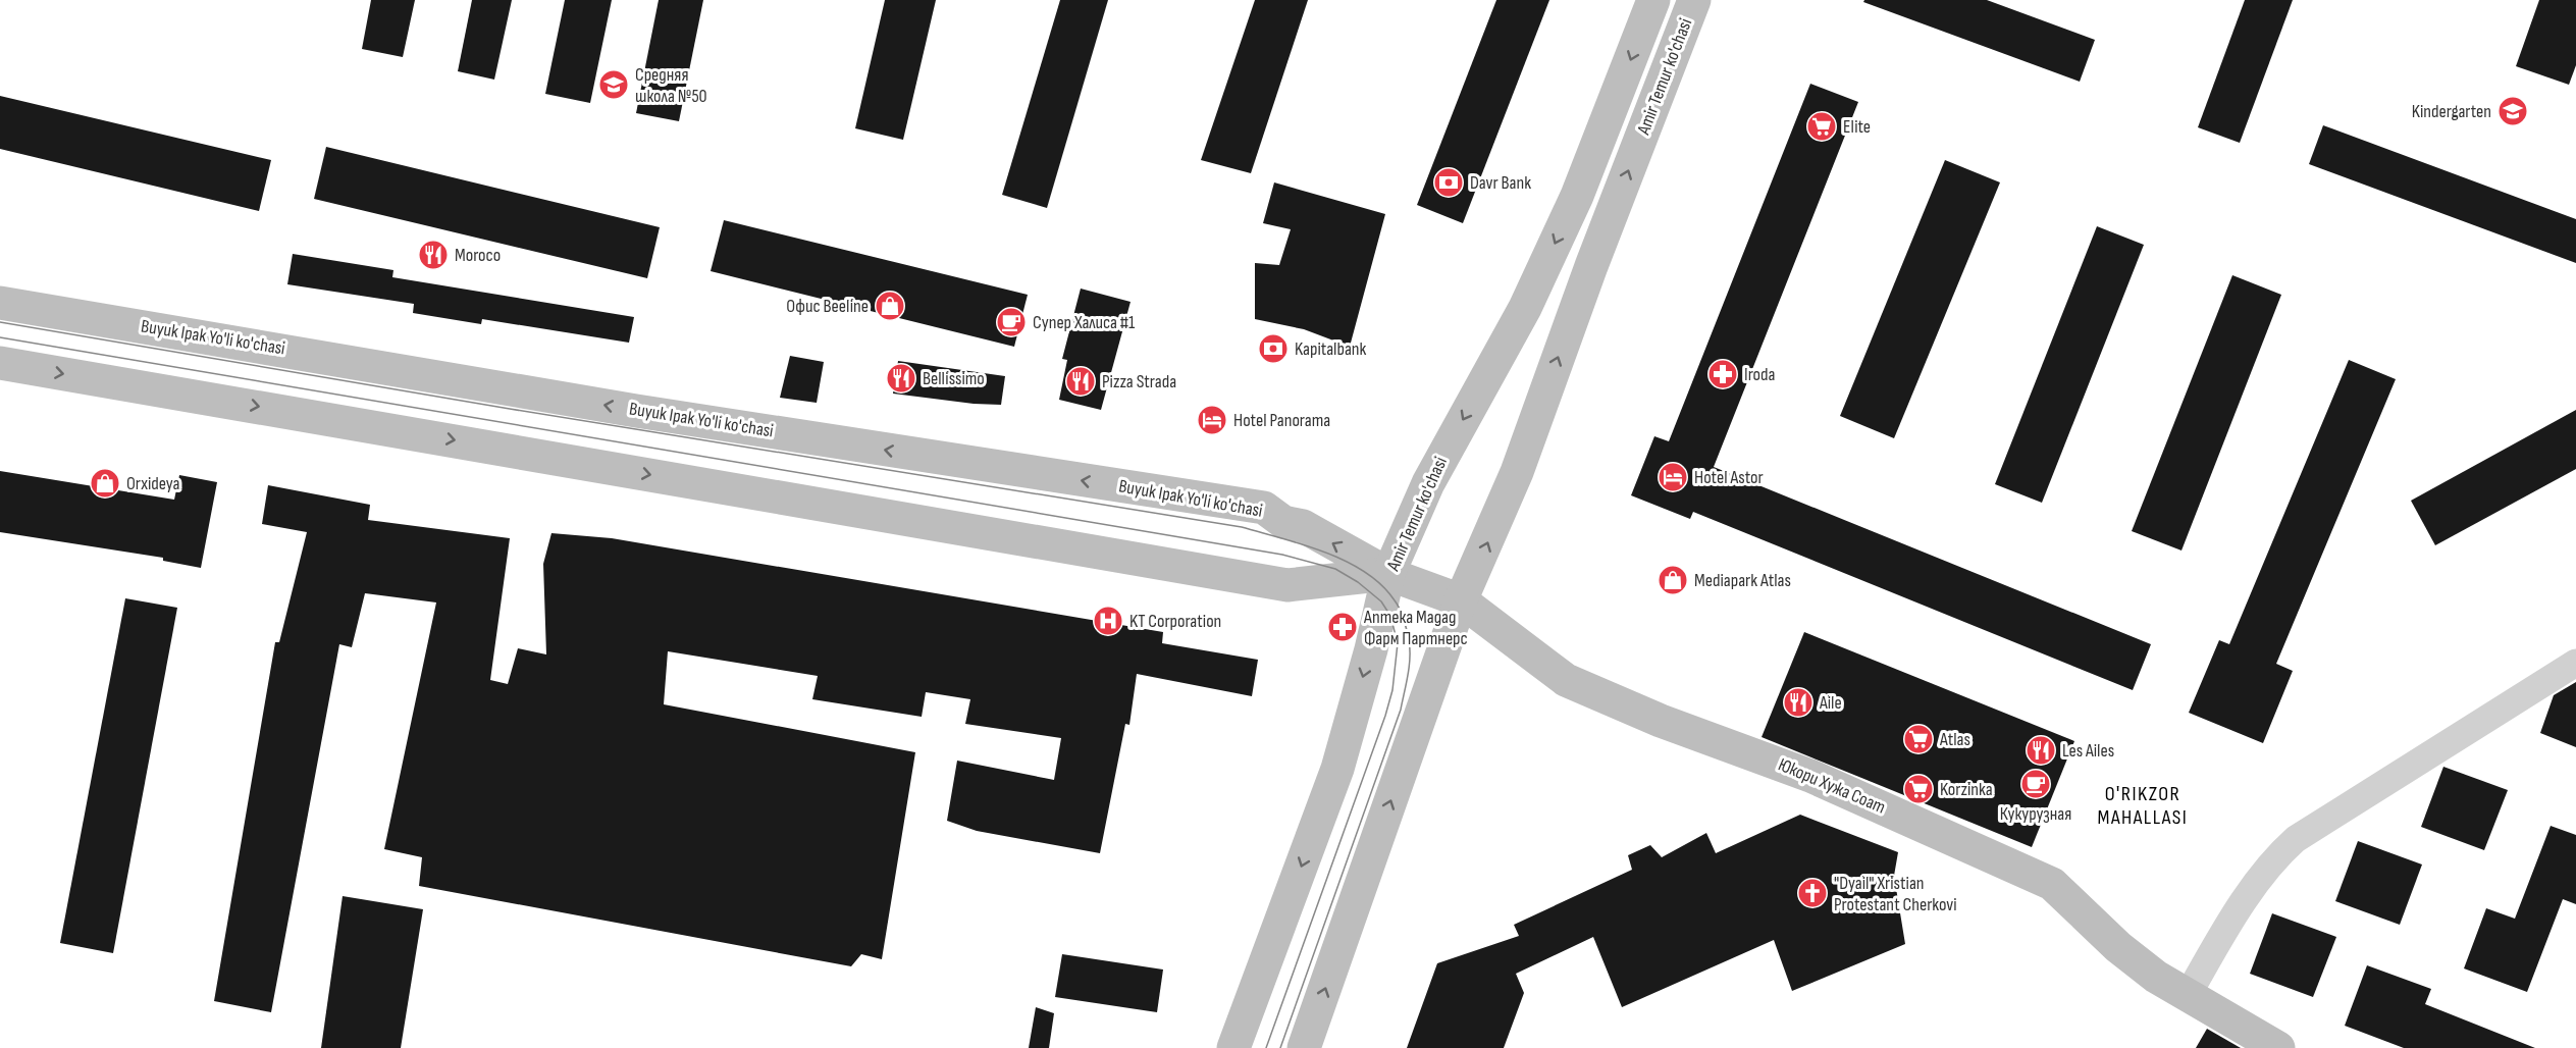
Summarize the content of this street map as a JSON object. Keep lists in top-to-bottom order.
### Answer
{
  "streets": {
    "main road": ["Amir Temur ko'chasi", "Buyuk Ipak Yo'li ko'chasi", "Юкори Хужа Соат"]
  },
  "crossings": [
    ["Amir Temur ko'chasi", "Buyuk Ipak Yo'li ko'chasi"],
    ["Amir Temur ko'chasi", "Юкори Хужа Соат"],
    ["Buyuk Ipak Yo'li ko'chasi", "Юкори Хужа Соат"]
  ],
  "districts": ["O'RIKZOR MAHALLASI"],
  "places": {
    "school or university": ["Средняя школа №50", "Kindergarten"],
    "supermarket": ["Elite", "Atlas", "Korzinka"],
    "bank": ["Davr Bank", "Kapitalbank"],
    "restaurant": [
      "Moroco",
      "Bellissimo",
      "Pizza Strada",
      "Aile",
      "Les Ailes"
    ],
    "shop": ["Офис Beeline", "Orxideya", "Mediapark Atlas"],
    "cafe": ["Супер Халиса #1", "Кукурузная"],
    "pharmacy": ["Iroda", "Аптека Мадад Фарм Партнерс"],
    "hotel": ["Hotel Panorama", "Hotel Astor"],
    "hospital": ["KT Corporation"],
    "church": ["\"Dyail\" Xristian Protestant Cherkovi"]
  }
}
